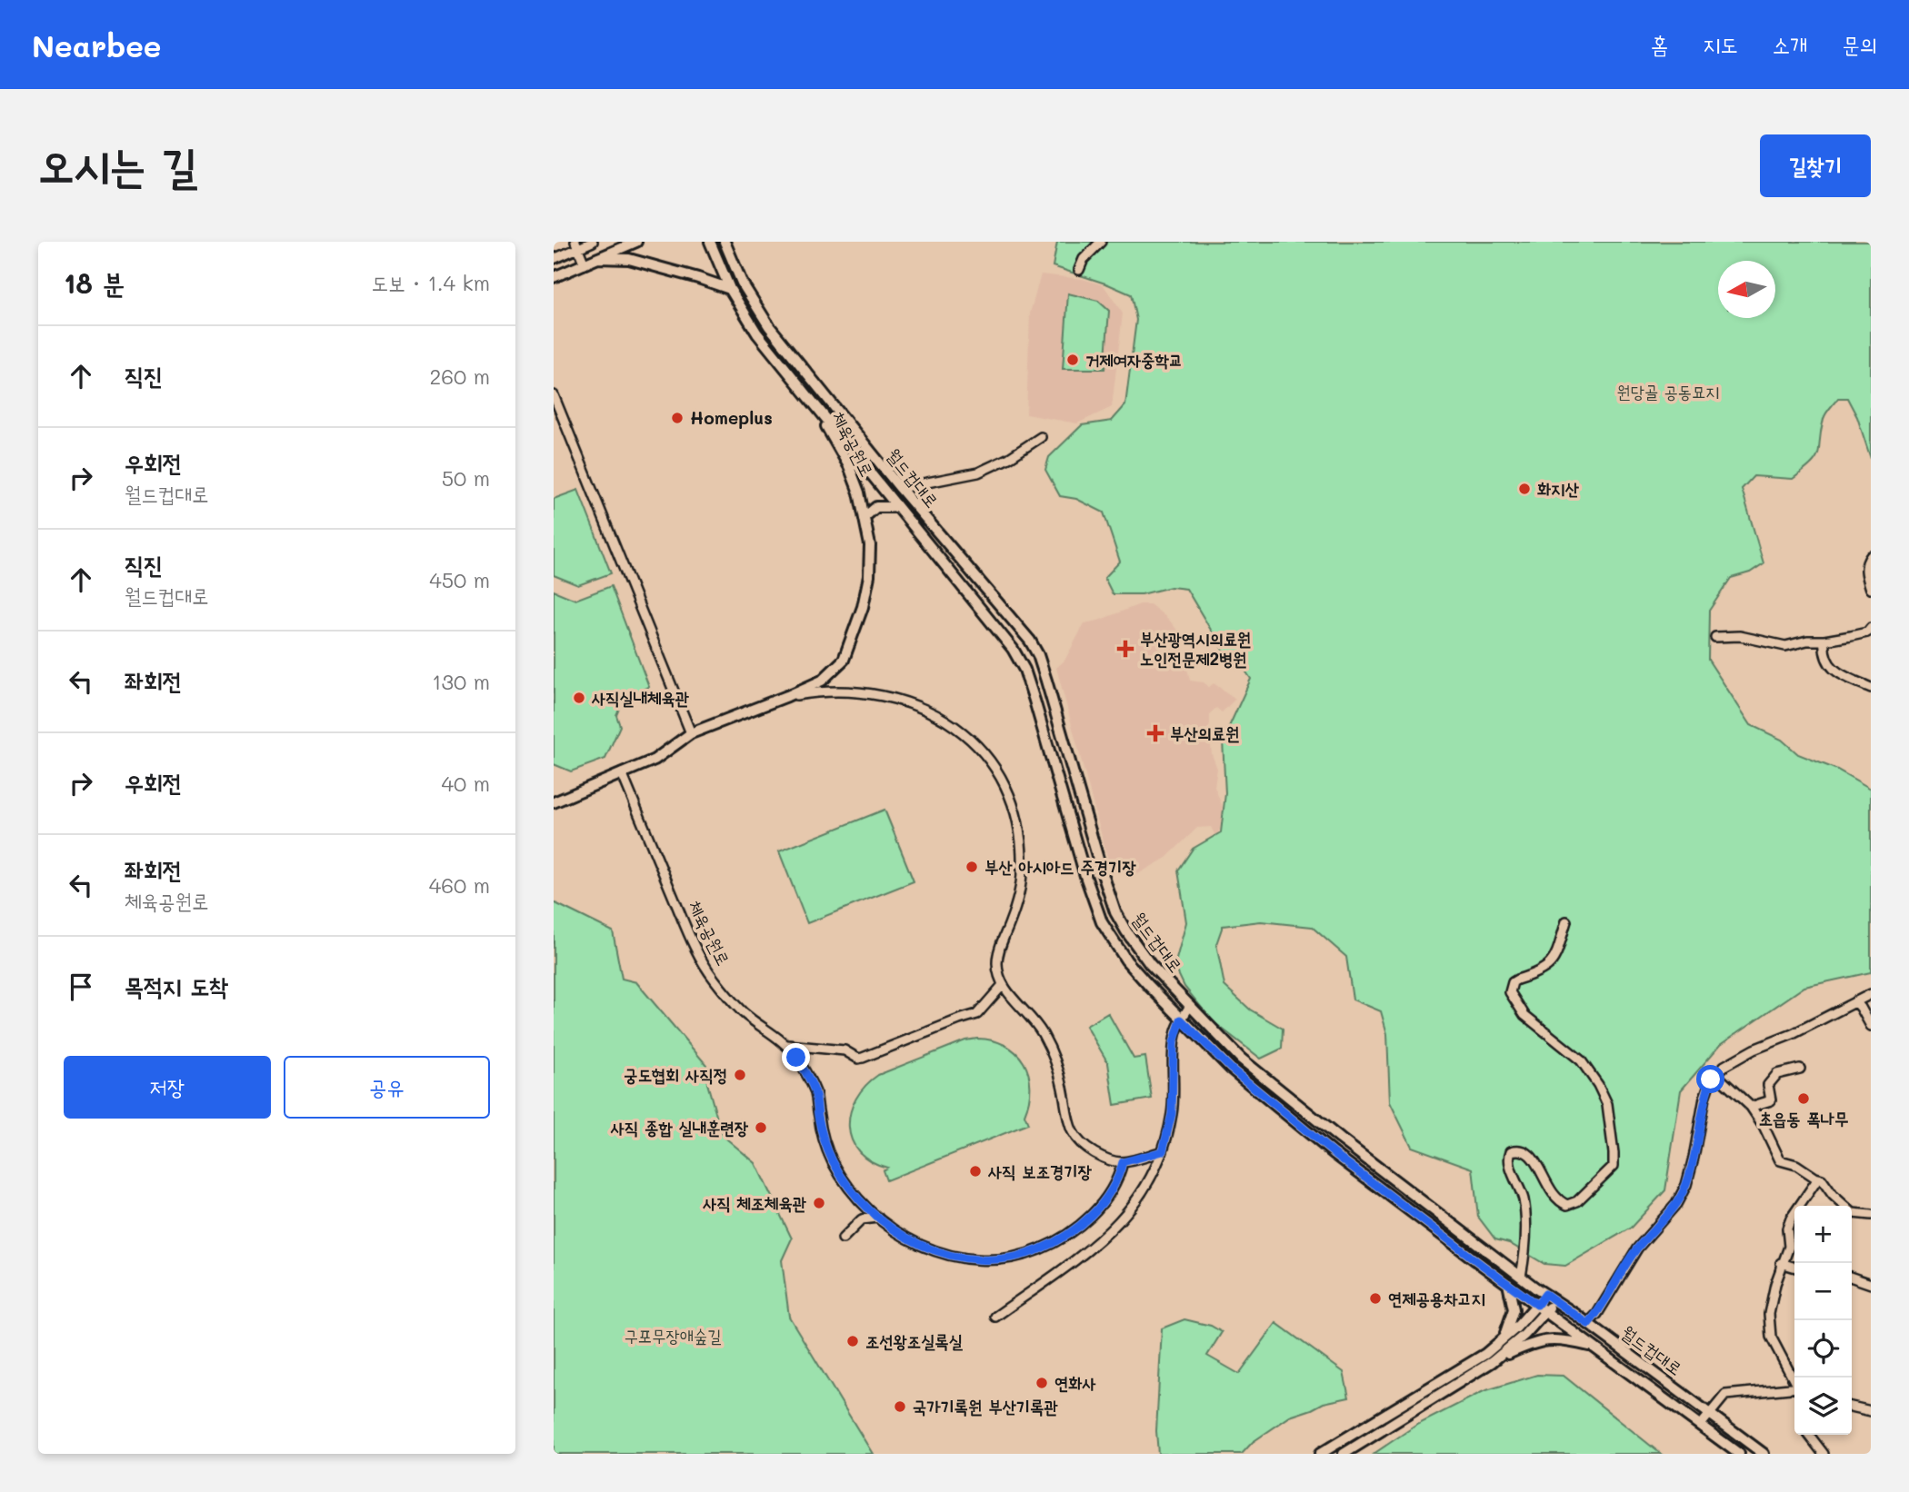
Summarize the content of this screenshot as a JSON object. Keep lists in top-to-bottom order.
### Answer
{
  "streets": {
    "main road": ["체육공원로", "월드컵대로"]
  },
  "crossings": [
    ["체육공원로", "월드컵대로"]
  ],
  "parks": ["원당골 공동묘지", "구포무장애숲길"],
  "places": {
    "other": [
      "거제여자중학교",
      "Homeplus",
      "화지산",
      "사직실내체육관",
      "부산 아시아드 주경기장",
      "궁도협회 사직정",
      "초읍동 폭나무",
      "사직 종합 실내훈련장",
      "사직 보조경기장",
      "사직 체조체육관",
      "연제공용차고지",
      "조선왕조실록실",
      "연화사",
      "국가기록원 부산기록관"
    ],
    "health": ["부산광역시의료원 노인전문제2병원", "부산의료원"]
  },
  "north": "left",
  "page": {
    "header": "Nearbee",
    "nav": [
      "홈",
      "지도",
      "소개",
      "문의"
    ],
    "buttons": [
      "길찾기",
      ["저장", "공유"]
    ],
    "title": "오시는 길",
    "heading": ["18 분", "도보 · 1.4 km"],
    "list": [
      ["직진", "260 m"],
      ["우회전", "월드컵대로", "50 m"],
      ["직진", "월드컵대로", "450 m"],
      ["좌회전", "130 m"],
      ["우회전", "40 m"],
      ["좌회전", "체육공원로", "460 m"],
      "목적지 도착"
    ],
    "map_buttons": ["+", "−"]
  }
}
